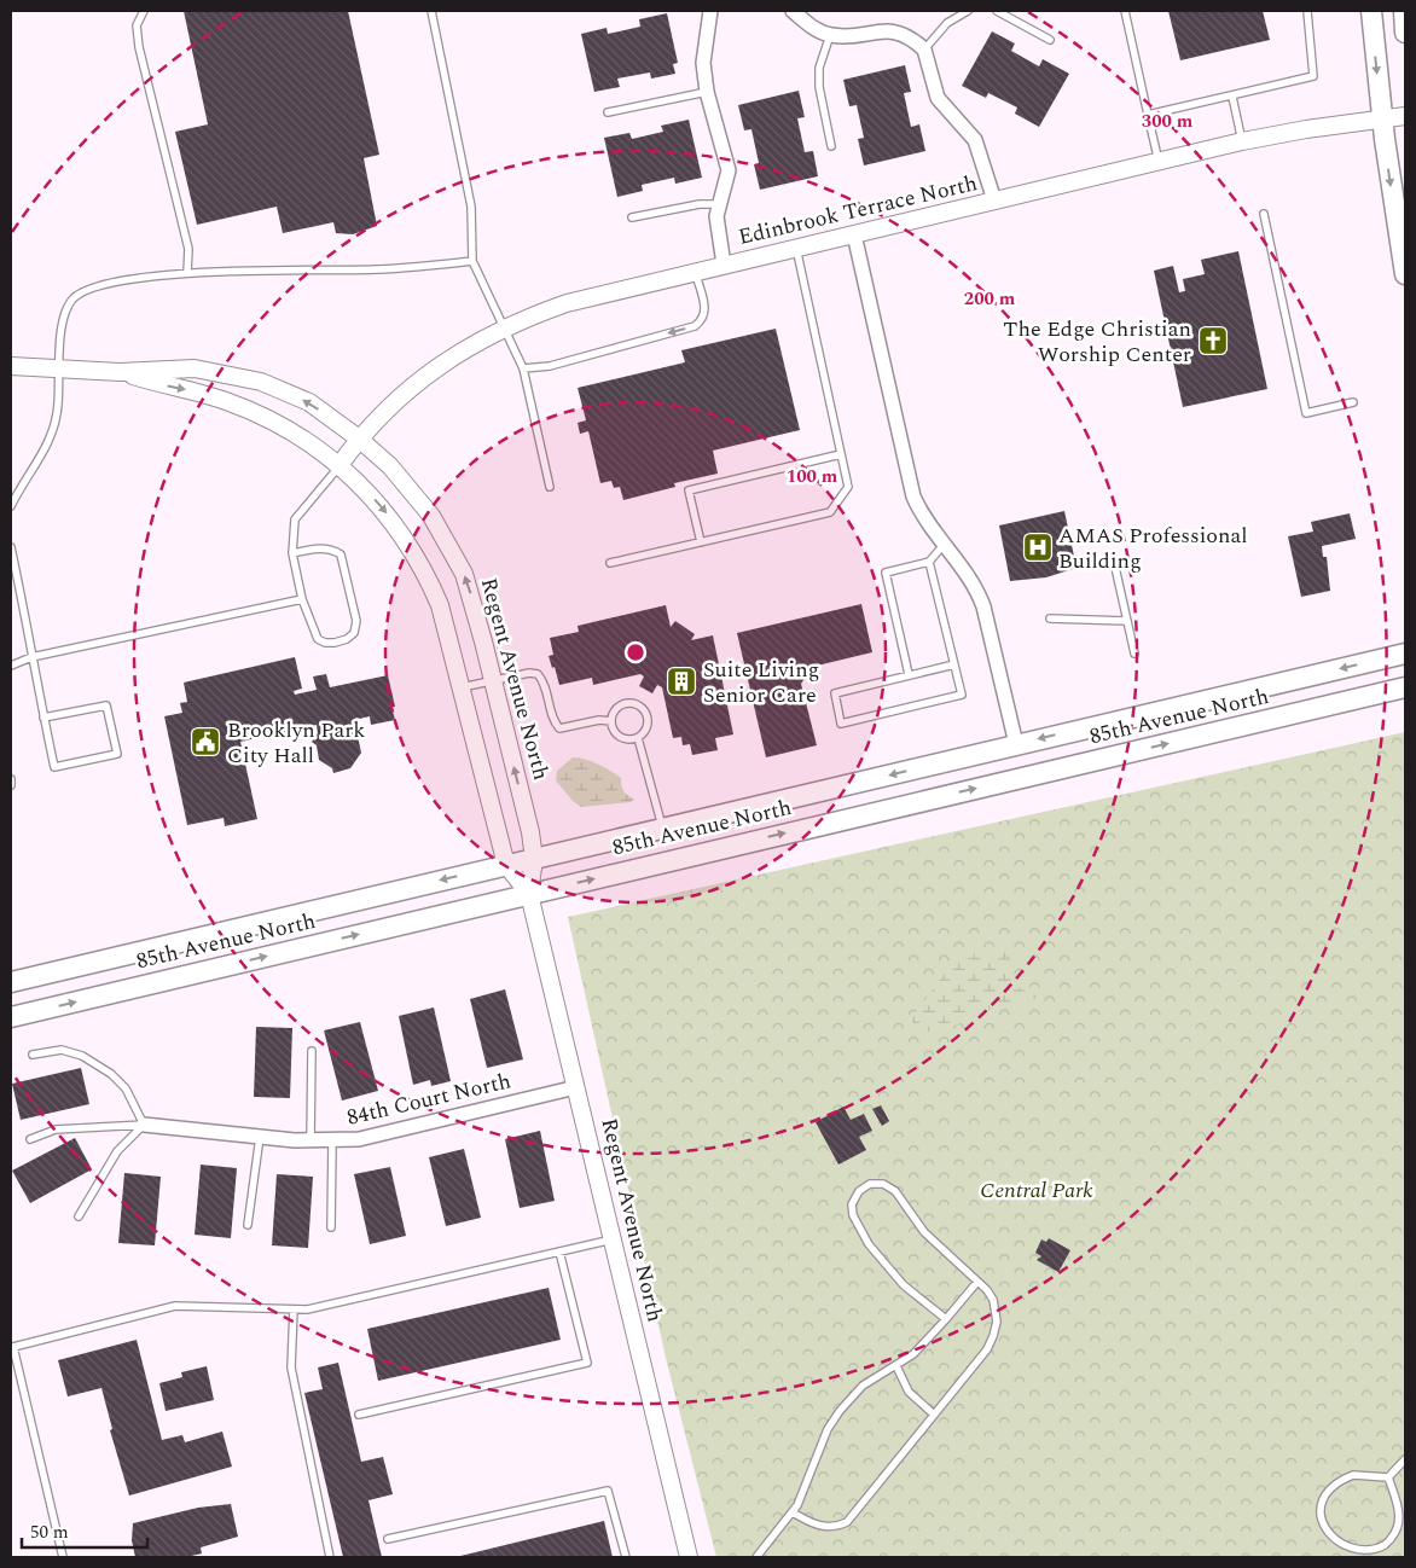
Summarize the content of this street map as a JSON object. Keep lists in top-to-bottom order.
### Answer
{
  "streets": {
    "main road": ["85th Avenue North"],
    "street": ["Edinbrook Terrace North", "Regent Avenue North", "84th Court North"]
  },
  "crossings": [
    ["Edinbrook Terrace North", "Regent Avenue North"],
    ["Regent Avenue North", "85th Avenue North"],
    ["Regent Avenue North", "84th Court North"]
  ],
  "parks": ["Central Park"],
  "places": {
    "church": ["The Edge Christian Worship Center"],
    "hospital": ["AMAS Professional Building"],
    "building": ["Suite Living Senior Care"],
    "public building": ["Brooklyn Park City Hall"]
  },
  "scale_bar": "50 m",
  "rings": ["300 m", "200 m", "100 m"]
}
